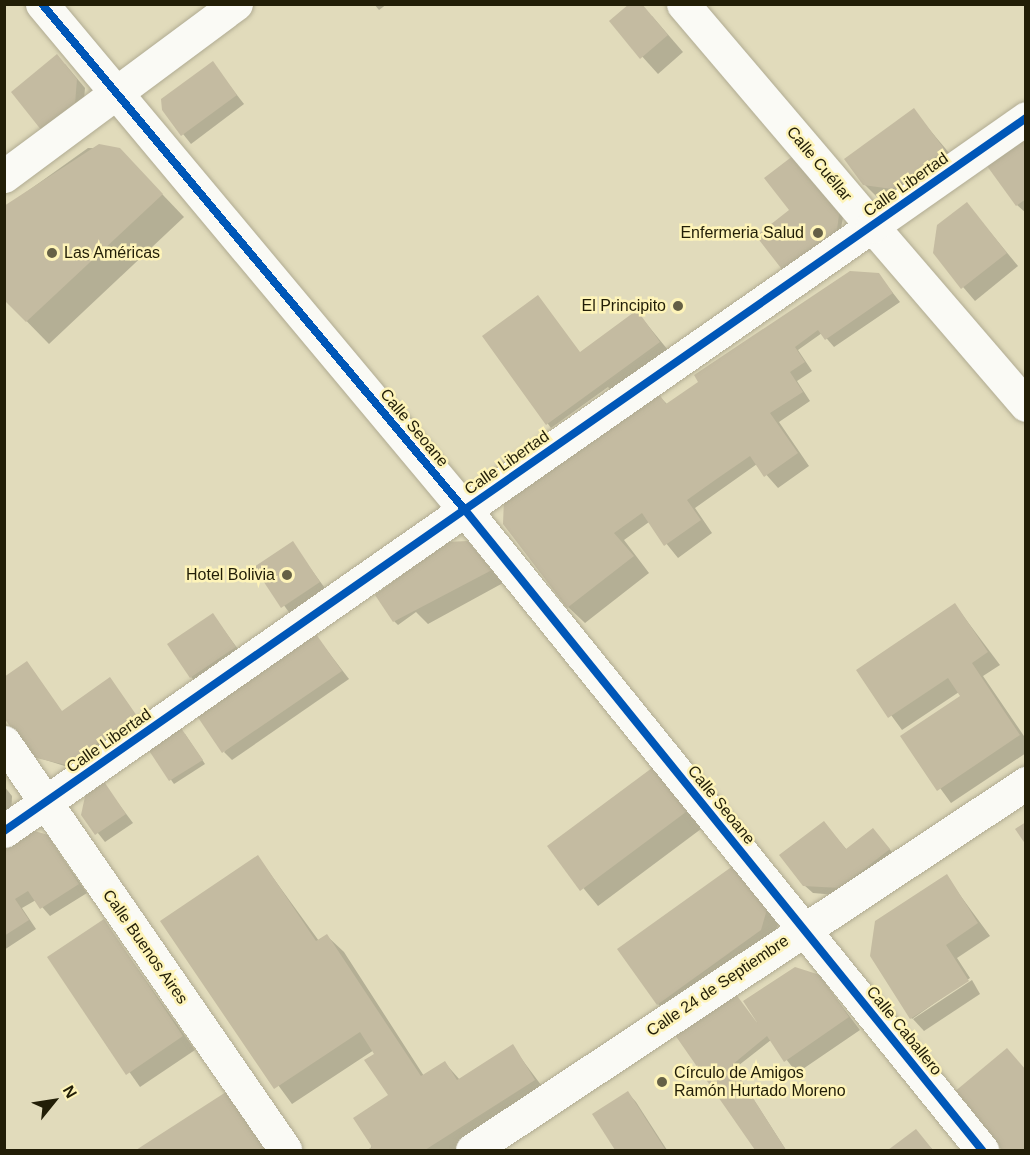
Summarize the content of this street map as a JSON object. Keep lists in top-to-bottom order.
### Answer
{
  "streets": {
    "street": [
      "Calle Cuéllar",
      "Calle Libertad",
      "Calle Seoane",
      "Calle Buenos Aires",
      "Calle 24 de Septiembre",
      "Calle Caballero"
    ]
  },
  "crossings": [
    ["Calle Cuéllar", "Calle Libertad"],
    ["Calle Libertad", "Calle Seoane"],
    ["Calle Libertad", "Calle Buenos Aires"],
    ["Calle Seoane", "Calle 24 de Septiembre"],
    ["Calle Seoane", "Calle Caballero"],
    ["Calle 24 de Septiembre", "Calle Caballero"]
  ],
  "places": [
    "Enfermeria Salud",
    "Las Américas",
    "El Principito",
    "Hotel Bolivia",
    "Círculo de Amigos Ramón Hurtado Moreno"
  ],
  "north": "top right"
}
